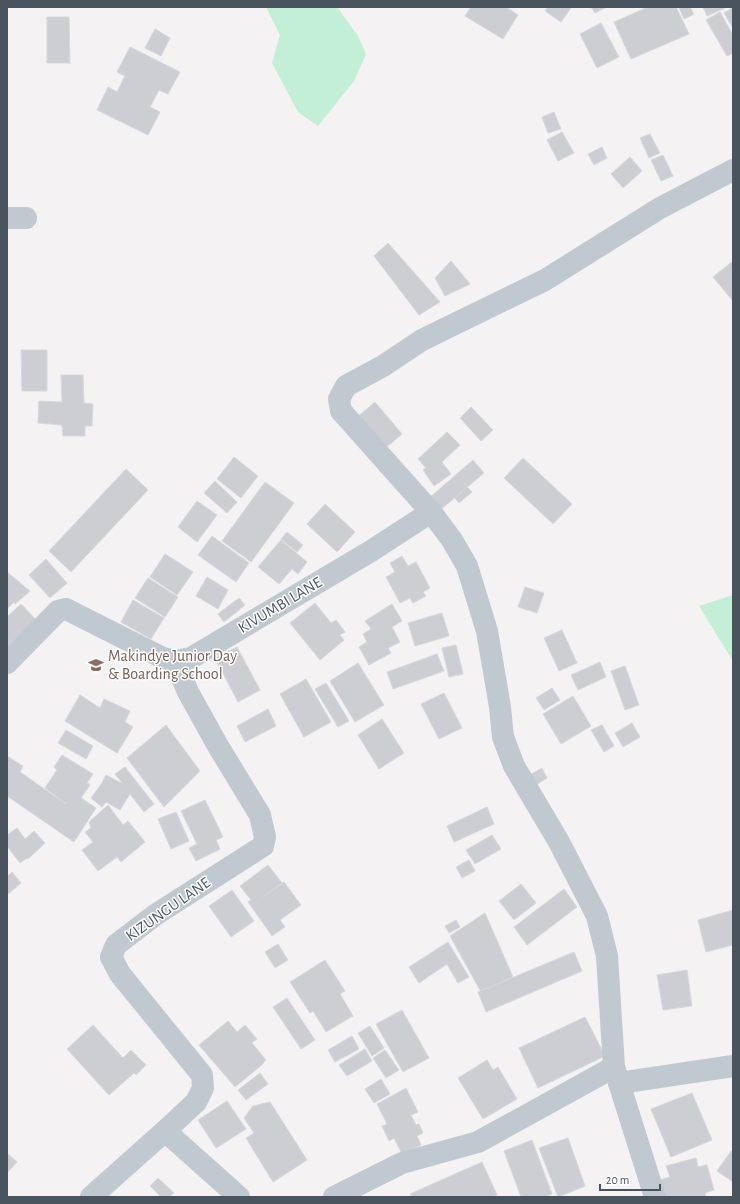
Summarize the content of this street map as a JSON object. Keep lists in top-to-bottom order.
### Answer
{
  "streets": {
    "street": ["KIVUMBI LANE", "KIZUNGU LANE"]
  },
  "crossings": [
    ["KIVUMBI LANE", "KIZUNGU LANE"]
  ],
  "places": {
    "school or university": ["Makindye Junior Day & Boarding School"]
  },
  "scale_bar": "20 m"
}
